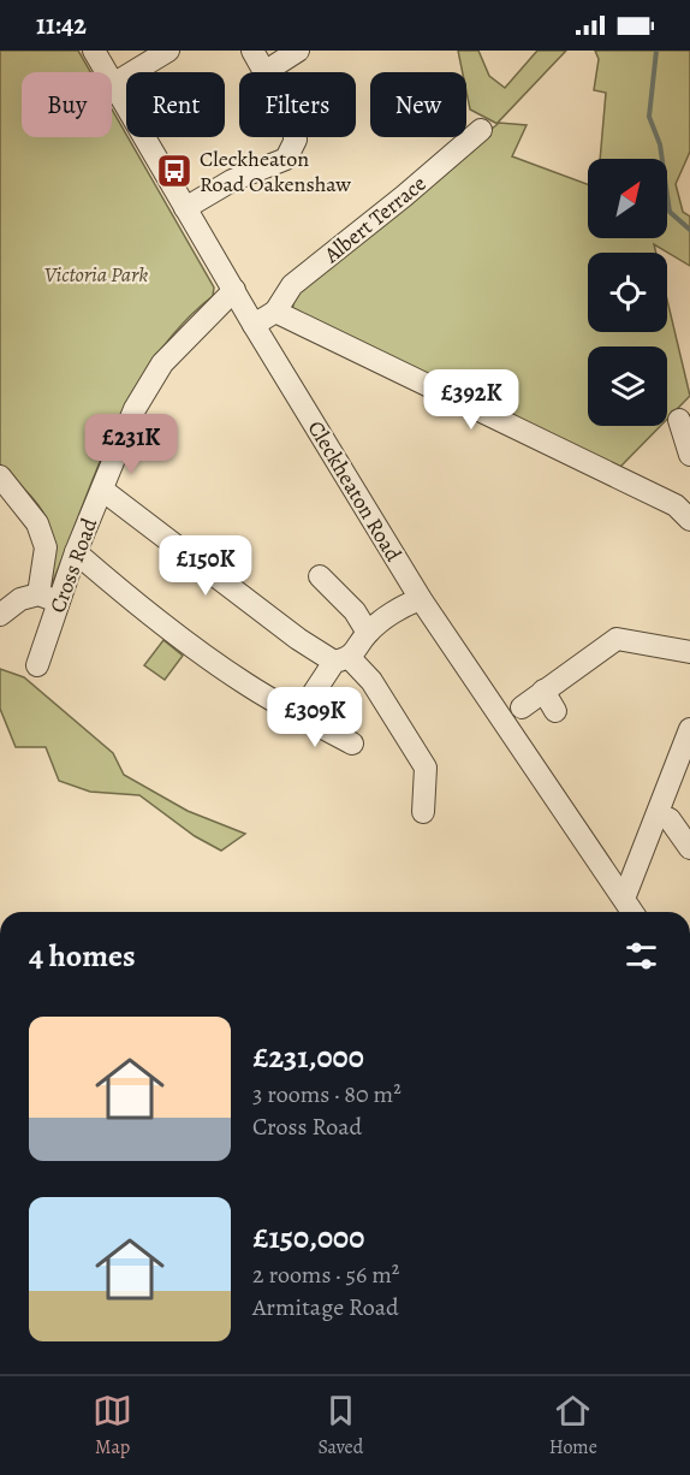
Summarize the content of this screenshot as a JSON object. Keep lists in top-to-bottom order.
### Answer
{
  "streets": {
    "street": ["Albert Terrace", "Cleckheaton Road", "Cross Road"]
  },
  "crossings": [
    ["Cleckheaton Road", "Cross Road"]
  ],
  "parks": ["Victoria Park"],
  "places": {
    "bus stop": ["Cleckheaton Road Oakenshaw"]
  },
  "north": "top right",
  "page": {
    "status": "11:42",
    "chip": [
      "Buy",
      "Rent",
      "Filters",
      "New"
    ],
    "price": [
      "£392K",
      "£231K",
      "£150K",
      "£309K"
    ],
    "heading": "4 homes",
    "list": [
      {
        "name": "£231,000",
        "note": "3 rooms · 80 m² · Cross Road"
      },
      {
        "name": "£150,000",
        "note": "2 rooms · 56 m² · Armitage Road"
      }
    ],
    "tabs": ["Map", "Saved", "Home"]
  }
}
